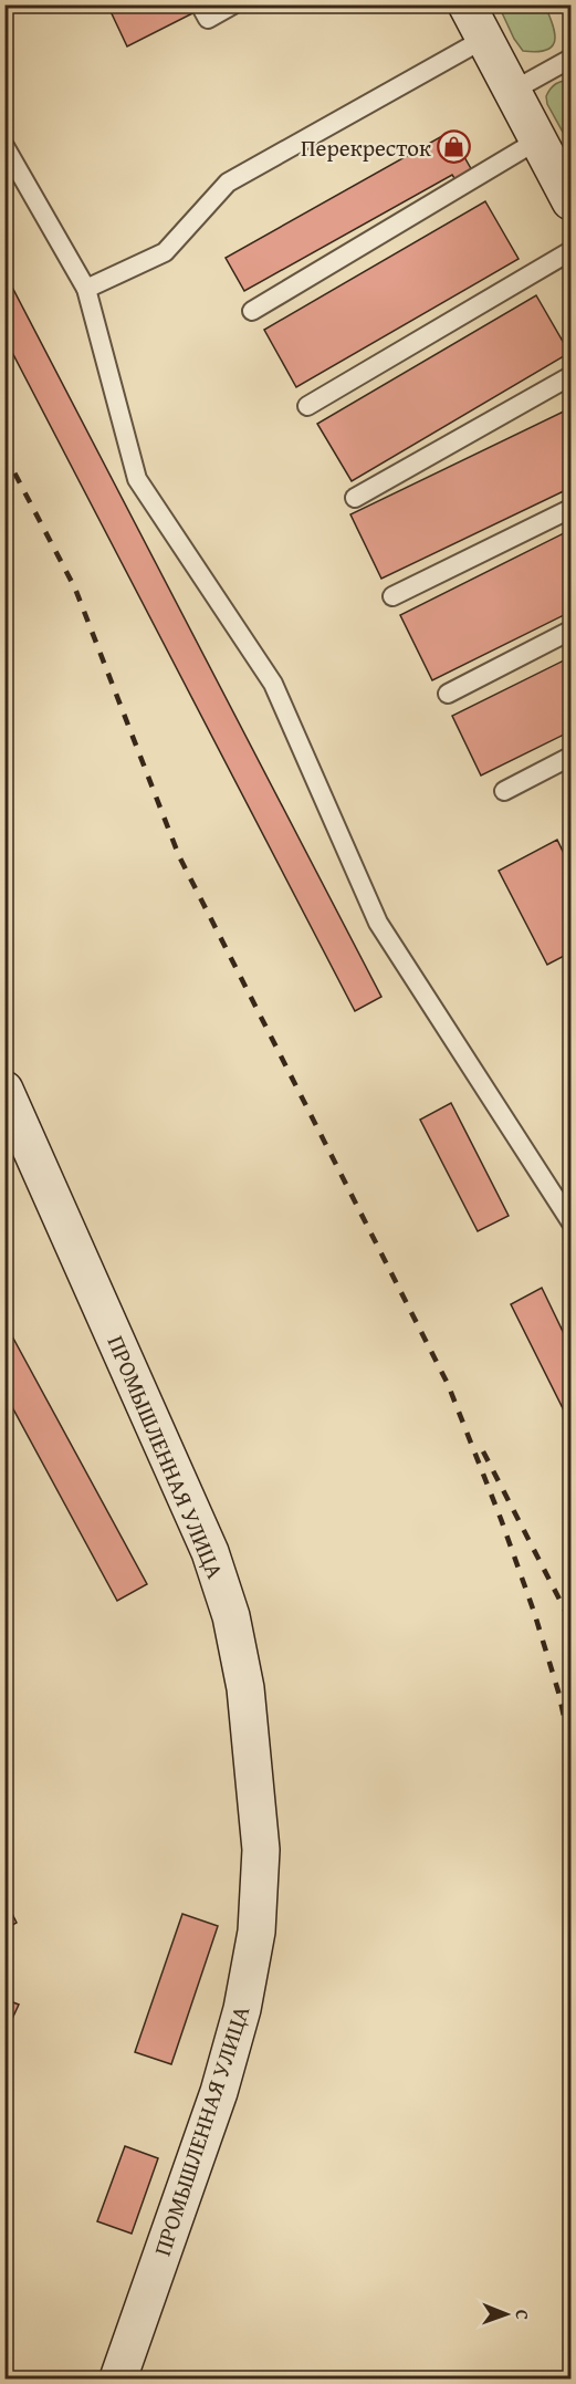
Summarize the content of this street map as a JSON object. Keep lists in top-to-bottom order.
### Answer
{
  "streets": {
    "street": ["ПРОМЫШЛЕННАЯ УЛИЦА"]
  },
  "places": {
    "shop": ["Перекресток"]
  },
  "north": "right"
}
